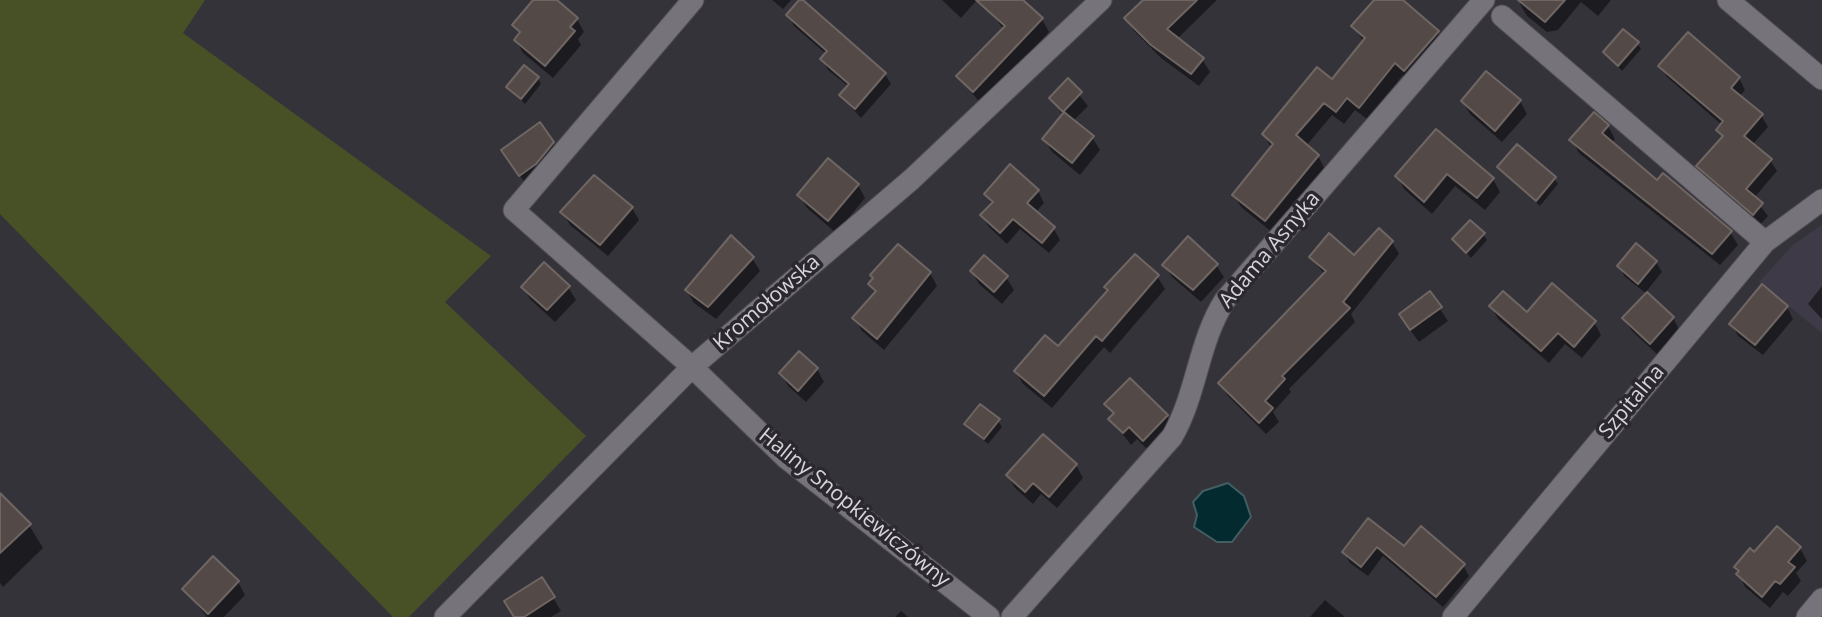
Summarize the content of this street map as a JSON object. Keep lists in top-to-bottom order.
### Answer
{
  "streets": {
    "street": [
      "Adama Asnyka",
      "Kromołowska",
      "Szpitalna",
      "Haliny Snopkiewiczówny"
    ]
  },
  "crossings": [
    ["Kromołowska", "Haliny Snopkiewiczówny"]
  ]
}
